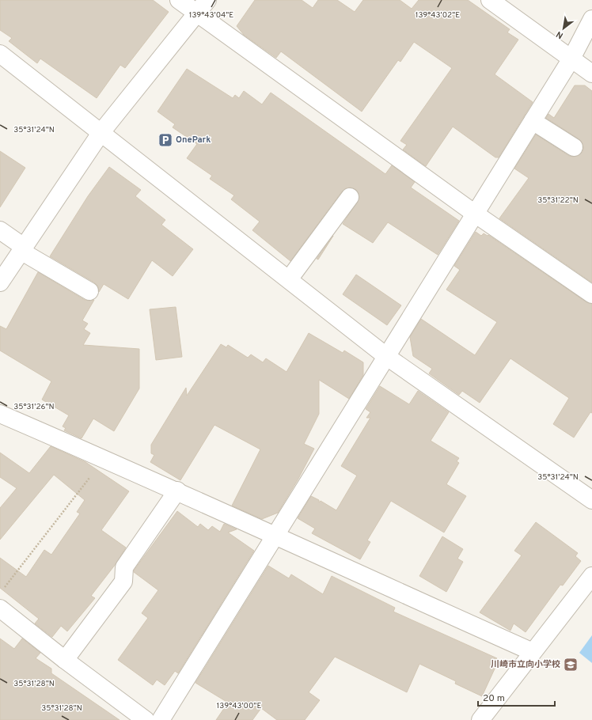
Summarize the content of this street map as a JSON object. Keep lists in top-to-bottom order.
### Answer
{
  "places": {
    "parking": ["OnePark"],
    "school or university": ["川崎市立向小学校"]
  },
  "scale_bar": "20 m",
  "north": "bottom left",
  "coordinates": [
    "139°43'04\"E",
    "139°43'02\"E",
    "35°31'24\"N",
    "35°31'22\"N",
    "35°31'26\"N",
    "35°31'28\"N",
    "139°43'00\"E"
  ]
}
